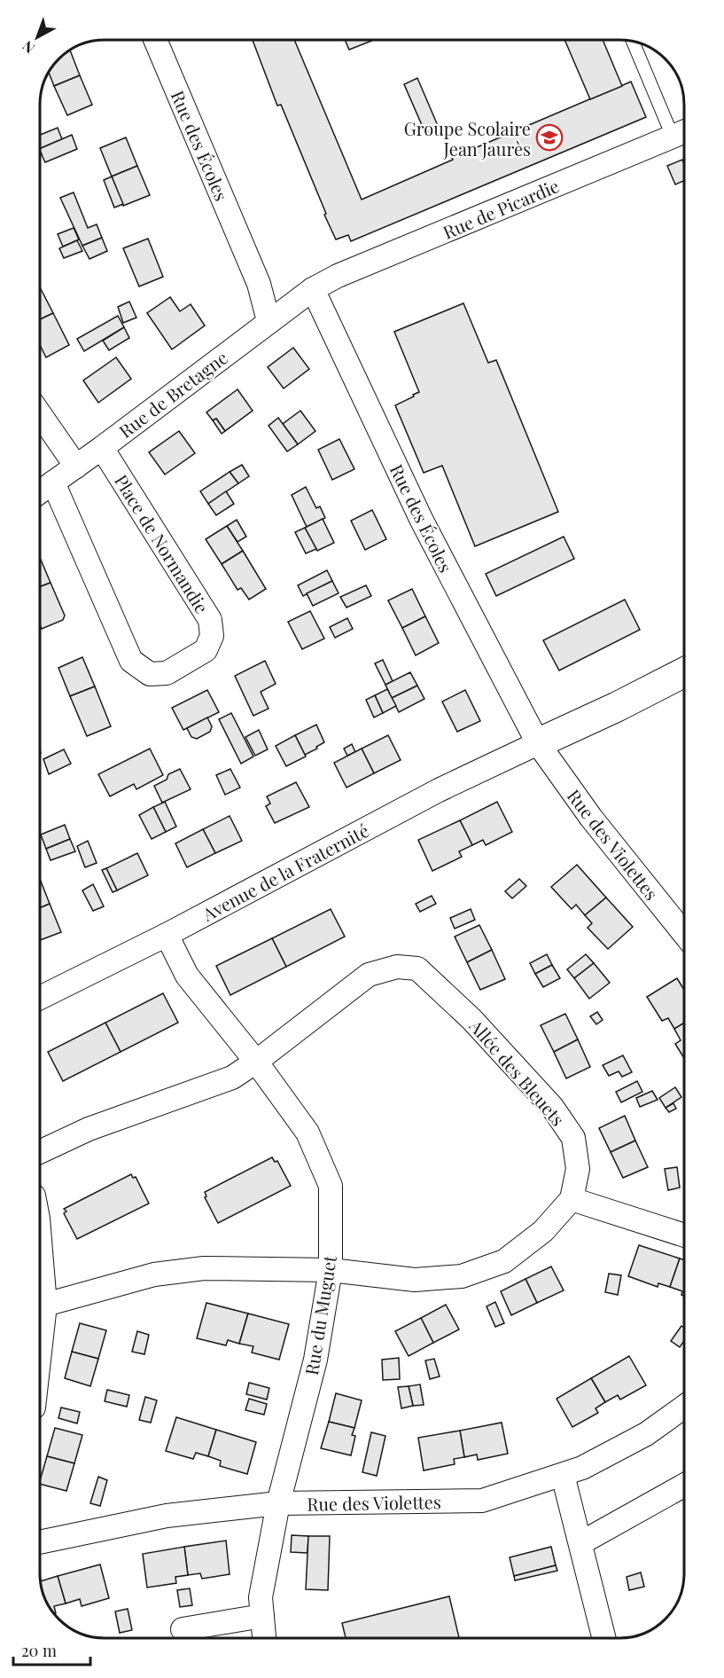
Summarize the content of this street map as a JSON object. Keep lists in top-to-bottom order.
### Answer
{
  "streets": {
    "street": [
      "Rue des Écoles",
      "Rue de Picardie",
      "Rue de Bretagne",
      "Place de Normandie",
      "Rue des Violettes",
      "Avenue de la Fraternité",
      "Allée des Bleuets",
      "Rue du Muguet"
    ]
  },
  "crossings": [
    ["Rue des Écoles", "Rue de Picardie"],
    ["Rue des Écoles", "Rue de Bretagne"],
    ["Rue des Écoles", "Rue des Violettes"],
    ["Rue des Écoles", "Avenue de la Fraternité"],
    ["Rue de Picardie", "Rue de Bretagne"],
    ["Rue de Bretagne", "Place de Normandie"],
    ["Rue des Violettes", "Avenue de la Fraternité"],
    ["Rue des Violettes", "Rue du Muguet"],
    ["Avenue de la Fraternité", "Rue du Muguet"],
    ["Allée des Bleuets", "Rue du Muguet"]
  ],
  "places": {
    "school or university": ["Groupe Scolaire Jean Jaurès"]
  },
  "scale_bar": "20 m",
  "north": "bottom left"
}
